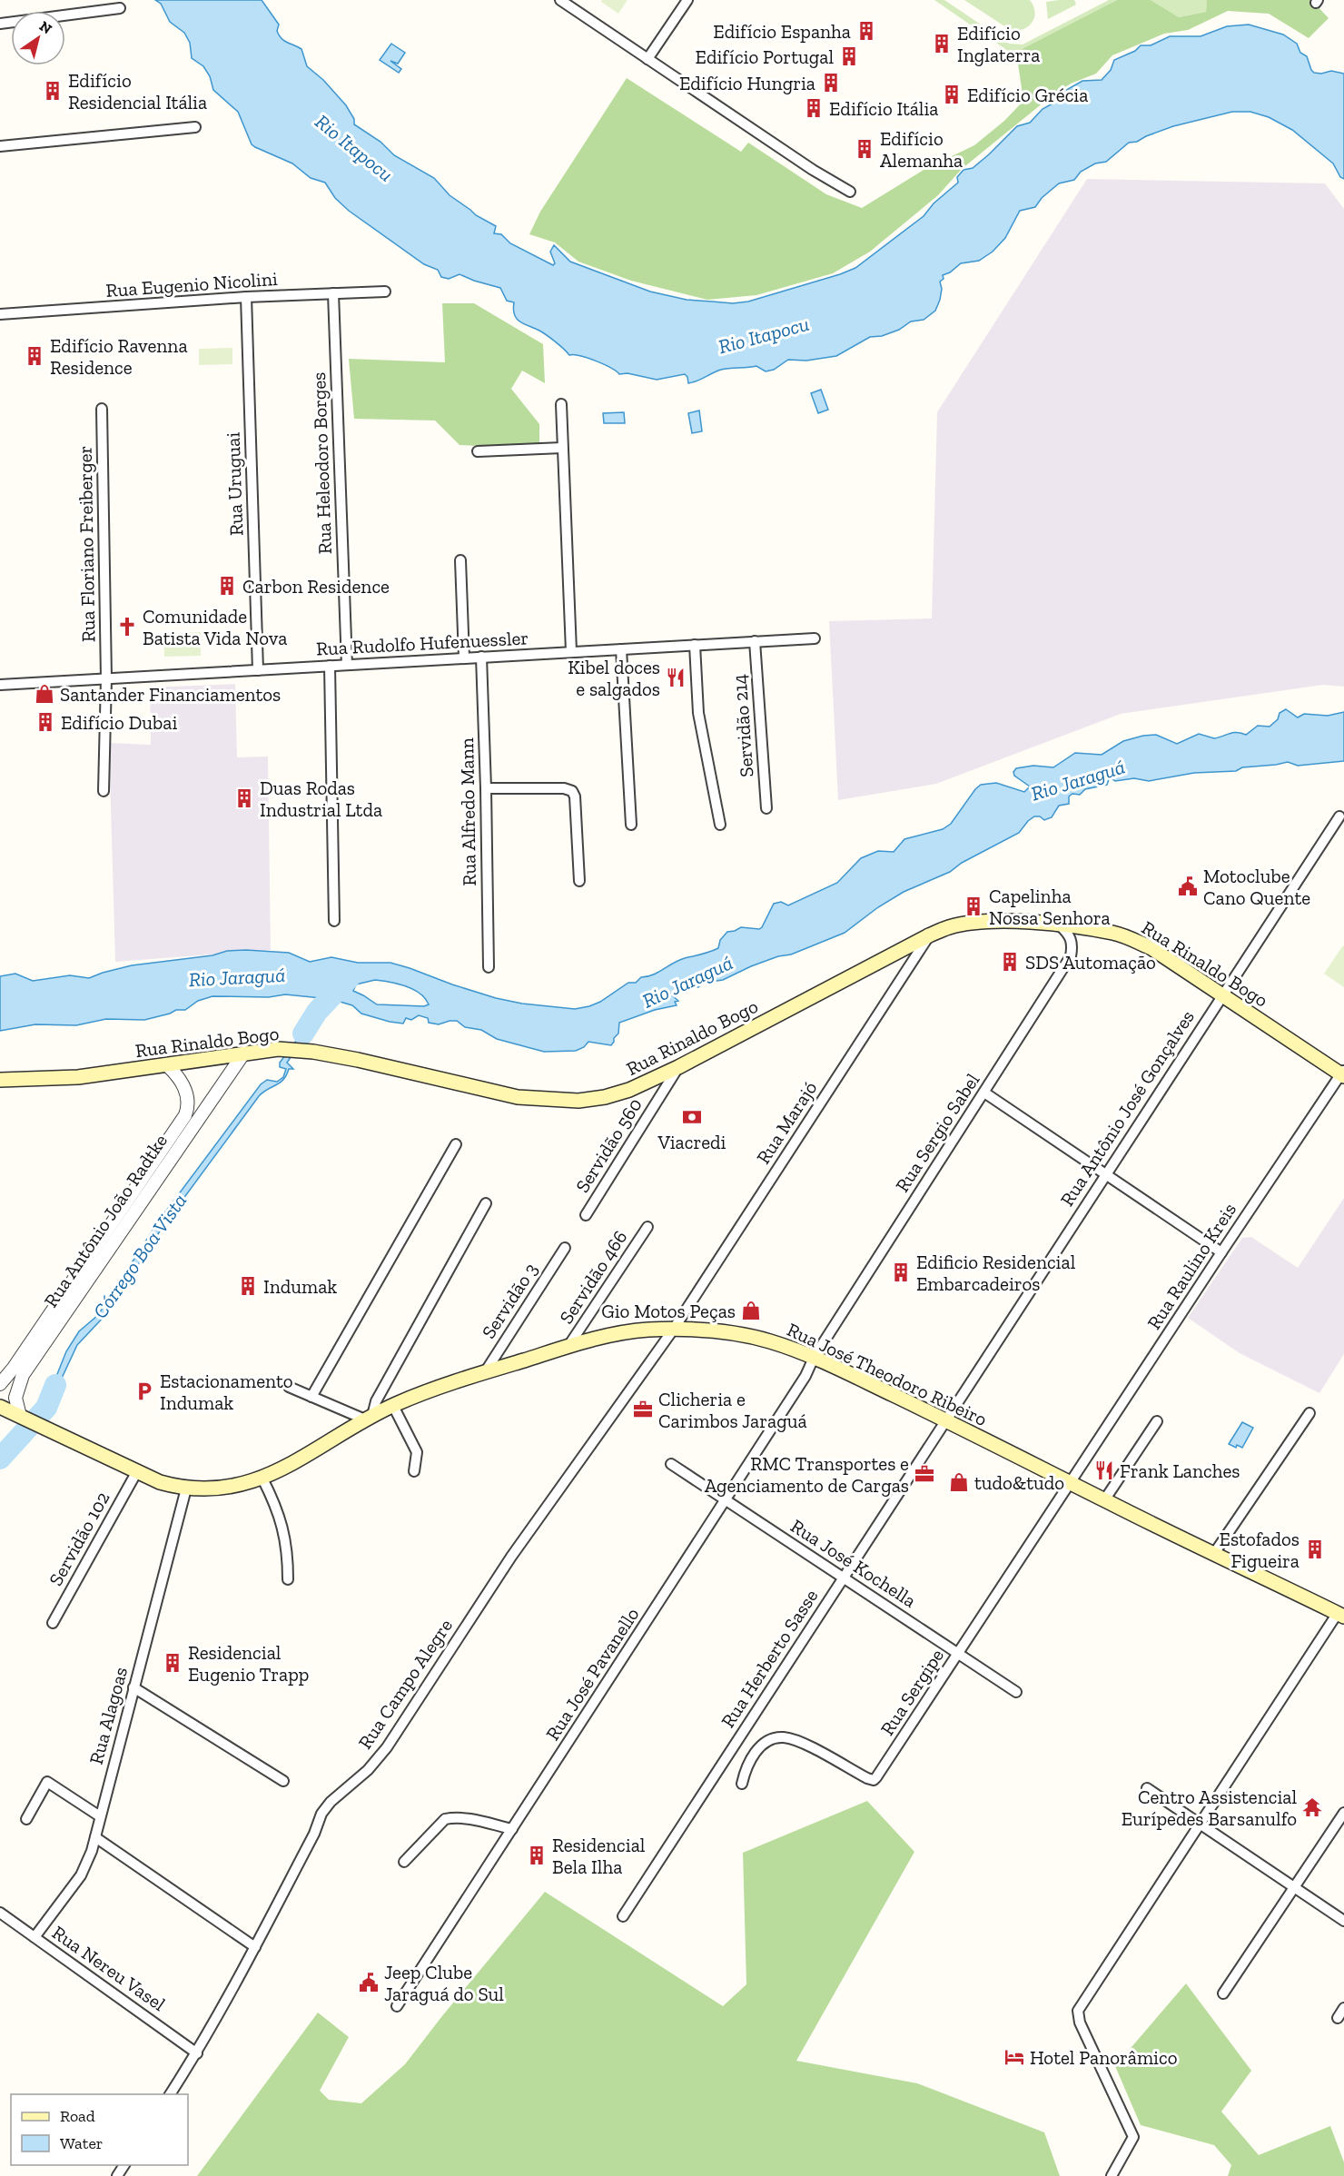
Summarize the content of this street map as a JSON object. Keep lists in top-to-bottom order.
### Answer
{
  "streets": {
    "main road": ["Rua Rinaldo Bogo", "Rua José Theodoro Ribeiro"],
    "street": [
      "Rua Eugenio Nicolini",
      "Rua Heleodoro Borges",
      "Rua Uruguai",
      "Rua Floriano Freiberger",
      "Rua Rudolfo Hufenuessler",
      "Servidão 214",
      "Rua Alfredo Mann",
      "Rua Antônio José Gonçalves",
      "Rua Marajó",
      "Rua Sergio Sabel",
      "Servidão 560",
      "Rua Antônio João Radtke",
      "Rua Raulino Kreis",
      "Servidão 466",
      "Servidão 3",
      "Servidão 102",
      "Rua José Kochella",
      "Rua Herberto Sasse",
      "Rua José Pavanello",
      "Rua Campo Alegre",
      "Rua Sergipe",
      "Rua Alagoas",
      "Rua Nereu Vasel"
    ]
  },
  "crossings": [
    ["Rua Eugenio Nicolini", "Rua Heleodoro Borges"],
    ["Rua Eugenio Nicolini", "Rua Uruguai"],
    ["Rua Heleodoro Borges", "Rua Rudolfo Hufenuessler"],
    ["Rua Uruguai", "Rua Rudolfo Hufenuessler"],
    ["Rua Floriano Freiberger", "Rua Rudolfo Hufenuessler"],
    ["Rua Rudolfo Hufenuessler", "Servidão 214"],
    ["Rua Rudolfo Hufenuessler", "Rua Alfredo Mann"],
    ["Rua Rinaldo Bogo", "Rua Antônio José Gonçalves"],
    ["Rua Rinaldo Bogo", "Rua Marajó"],
    ["Rua Rinaldo Bogo", "Rua Sergio Sabel"],
    ["Rua Rinaldo Bogo", "Servidão 560"],
    ["Rua Rinaldo Bogo", "Rua Antônio João Radtke"],
    ["Rua Rinaldo Bogo", "Rua Raulino Kreis"],
    ["Rua Antônio José Gonçalves", "Rua José Theodoro Ribeiro"],
    ["Rua Antônio José Gonçalves", "Rua Herberto Sasse"],
    ["Rua Marajó", "Rua José Theodoro Ribeiro"],
    ["Rua Marajó", "Rua Campo Alegre"],
    ["Rua Sergio Sabel", "Rua José Theodoro Ribeiro"],
    ["Rua Sergio Sabel", "Rua José Pavanello"],
    ["Rua Antônio João Radtke", "Rua José Theodoro Ribeiro"],
    ["Rua Raulino Kreis", "Rua José Theodoro Ribeiro"],
    ["Rua Raulino Kreis", "Rua Sergipe"],
    ["Servidão 466", "Rua José Theodoro Ribeiro"],
    ["Servidão 3", "Rua José Theodoro Ribeiro"],
    ["Rua José Theodoro Ribeiro", "Servidão 102"],
    ["Rua José Theodoro Ribeiro", "Rua Herberto Sasse"],
    ["Rua José Theodoro Ribeiro", "Rua José Pavanello"],
    ["Rua José Theodoro Ribeiro", "Rua Campo Alegre"],
    ["Rua José Theodoro Ribeiro", "Rua Sergipe"],
    ["Rua José Theodoro Ribeiro", "Rua Alagoas"],
    ["Rua José Kochella", "Rua Herberto Sasse"],
    ["Rua José Kochella", "Rua José Pavanello"],
    ["Rua José Kochella", "Rua Sergipe"],
    ["Rua Campo Alegre", "Rua Nereu Vasel"],
    ["Rua Alagoas", "Rua Nereu Vasel"]
  ],
  "water": ["Rio Itapocu", "Rio Jaraguá", "Córrego Boa Vista"],
  "places": {
    "building": [
      "Edifício Espanha",
      "Edifício Inglaterra",
      "Edifício Portugal",
      "Edifício Hungria",
      "Edifício Residencial Itália",
      "Edifício Grécia",
      "Edifício Itália",
      "Edifício Alemanha",
      "Edifício Ravenna Residence",
      "Carbon Residence",
      "Edifício Dubai",
      "Duas Rodas Industrial Ltda",
      "Capelinha Nossa Senhora",
      "SDS Automação",
      "Edificio Residencial Embarcadeiros",
      "Indumak",
      "Estofados Figueira",
      "Residencial Eugenio Trapp",
      "Residencial Bela Ilha"
    ],
    "church": ["Comunidade Batista Vida Nova"],
    "restaurant": ["Kibel doces e salgados", "Frank Lanches"],
    "shop": ["Santander Financiamentos", "Gio Motos Peças", "tudo&tudo"],
    "public building": ["Motoclube Cano Quente", "Jeep Clube Jaraguá do Sul"],
    "bank": ["Viacredi"],
    "parking": ["Estacionamento Indumak"],
    "office": ["Clicheria e Carimbos Jaraguá", "RMC Transportes e Agenciamento de Cargas"],
    "temple": ["Centro Assistencial Eurípedes Barsanulfo"],
    "hotel": ["Hotel Panorâmico"]
  },
  "legend": ["Road", "Water"],
  "north": "top right"
}
